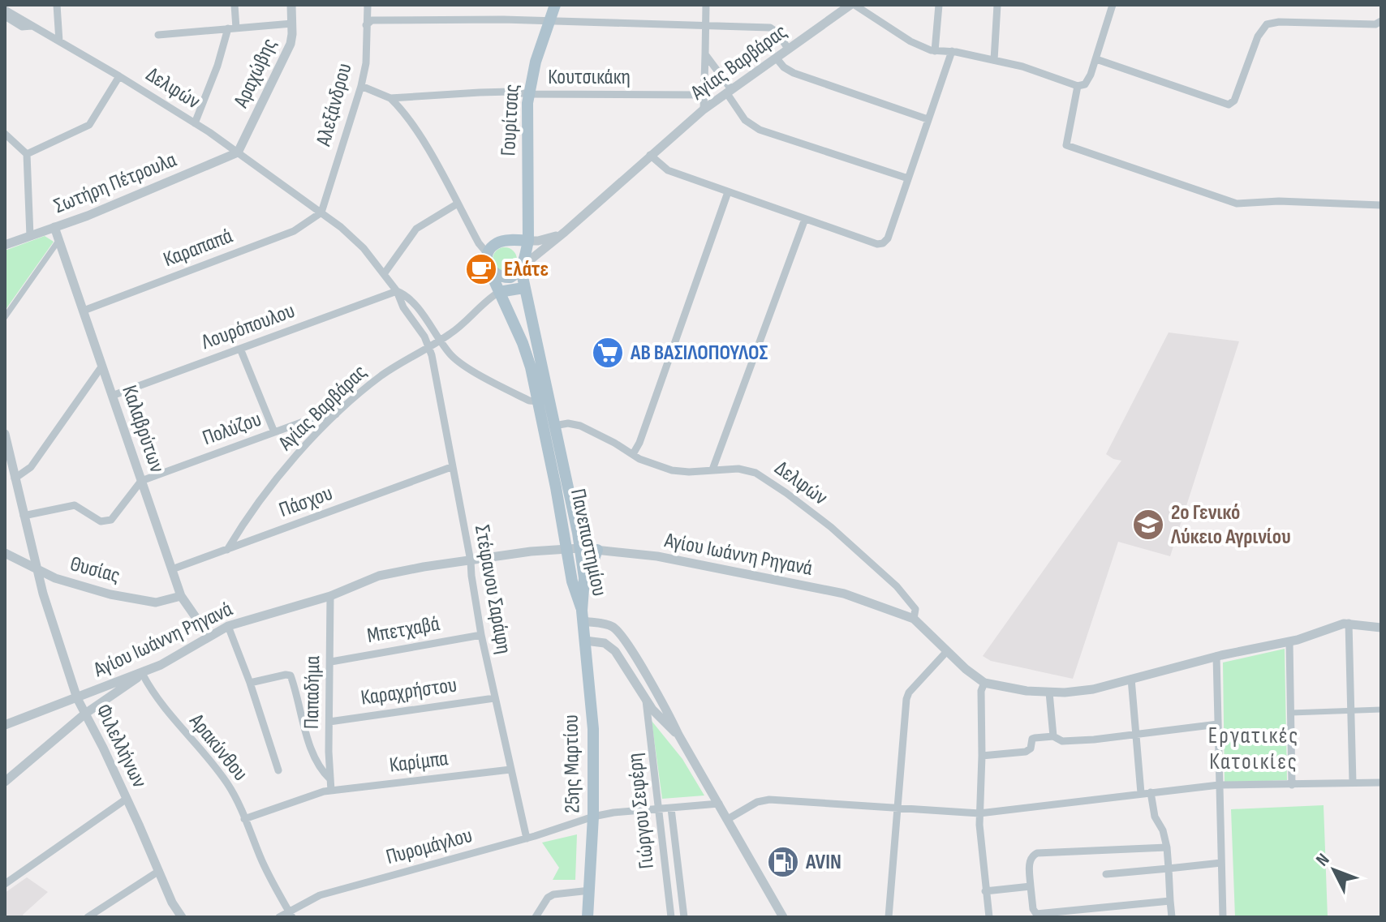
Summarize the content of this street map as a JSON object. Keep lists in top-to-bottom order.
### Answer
{
  "streets": {
    "main road": ["Γουρίτσας", "Πανεπιστημίου", "25ης Μαρτίου"],
    "street": [
      "Αγίας Βαρβάρας",
      "Αραχώβης",
      "Κουτσικάκη",
      "Δελφών",
      "Αλεξάνδρου",
      "Σωτήρη Πέτρουλα",
      "Καραπαπά",
      "Λουρόπουλου",
      "Καλαβρύτων",
      "Πολύζου",
      "Πάσχου",
      "Αγίου Ιωάννη Ρηγανά",
      "Θυσίας",
      "Στέφανου Σαράφη",
      "Μπετχαβά",
      "Καραχρήστου",
      "Παπαδήμα",
      "Φιλελλήνων",
      "Αρακύνθου",
      "Καρίμπα",
      "Γιώργου Σεφέρη",
      "Πυρομάγλου"
    ]
  },
  "crossings": [
    ["Αγίας Βαρβάρας", "Δελφών"],
    ["Αγίας Βαρβάρας", "Γουρίτσας"],
    ["Αγίας Βαρβάρας", "Πολύζου"],
    ["Αγίας Βαρβάρας", "Πάσχου"],
    ["Αγίας Βαρβάρας", "Πανεπιστημίου"],
    ["Αγίας Βαρβάρας", "Στέφανου Σαράφη"],
    ["Αραχώβης", "Δελφών"],
    ["Αραχώβης", "Σωτήρη Πέτρουλα"],
    ["Κουτσικάκη", "Αλεξάνδρου"],
    ["Κουτσικάκη", "Γουρίτσας"],
    ["Δελφών", "Αλεξάνδρου"],
    ["Δελφών", "Σωτήρη Πέτρουλα"],
    ["Δελφών", "Καραπαπά"],
    ["Δελφών", "Λουρόπουλου"],
    ["Δελφών", "Πανεπιστημίου"],
    ["Δελφών", "Αγίου Ιωάννη Ρηγανά"],
    ["Δελφών", "Στέφανου Σαράφη"],
    ["Αλεξάνδρου", "Καραπαπά"],
    ["Γουρίτσας", "Πανεπιστημίου"],
    ["Σωτήρη Πέτρουλα", "Καλαβρύτων"],
    ["Καραπαπά", "Καλαβρύτων"],
    ["Λουρόπουλου", "Καλαβρύτων"],
    ["Καλαβρύτων", "Πολύζου"],
    ["Καλαβρύτων", "Πάσχου"],
    ["Καλαβρύτων", "Αγίου Ιωάννη Ρηγανά"],
    ["Καλαβρύτων", "Θυσίας"],
    ["Πάσχου", "Στέφανου Σαράφη"],
    ["Πανεπιστημίου", "Αγίου Ιωάννη Ρηγανά"],
    ["Πανεπιστημίου", "25ης Μαρτίου"],
    ["Πανεπιστημίου", "Γιώργου Σεφέρη"],
    ["Πανεπιστημίου", "Πυρομάγλου"],
    ["Αγίου Ιωάννη Ρηγανά", "Στέφανου Σαράφη"],
    ["Αγίου Ιωάννη Ρηγανά", "Παπαδήμα"],
    ["Αγίου Ιωάννη Ρηγανά", "Φιλελλήνων"],
    ["Θυσίας", "Φιλελλήνων"],
    ["Στέφανου Σαράφη", "Μπετχαβά"],
    ["Στέφανου Σαράφη", "Καραχρήστου"],
    ["Στέφανου Σαράφη", "Καρίμπα"],
    ["Στέφανου Σαράφη", "Πυρομάγλου"],
    ["Μπετχαβά", "Παπαδήμα"],
    ["Καραχρήστου", "Παπαδήμα"],
    ["Παπαδήμα", "Καρίμπα"],
    ["Αρακύνθου", "Καρίμπα"],
    ["Αρακύνθου", "Πυρομάγλου"],
    ["25ης Μαρτίου", "Πυρομάγλου"],
    ["Γιώργου Σεφέρη", "Πυρομάγλου"]
  ],
  "districts": ["Εργατικές Κατοικίες"],
  "places": {
    "cafe": ["Ελάτε"],
    "supermarket": ["ΑΒ ΒΑΣΙΛΟΠΟΥΛΟΣ"],
    "school or university": ["2ο Γενικό Λύκειο Αγρινίου"],
    "fuel station": ["AVIN"]
  },
  "north": "top left"
}
